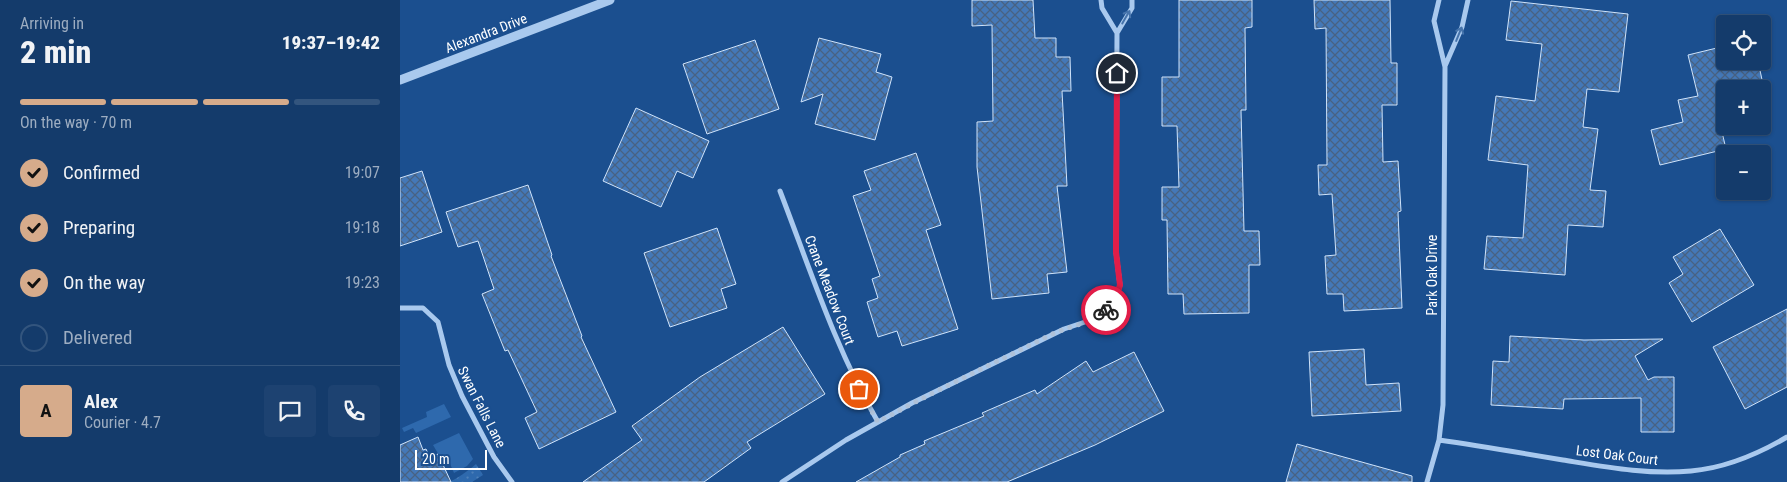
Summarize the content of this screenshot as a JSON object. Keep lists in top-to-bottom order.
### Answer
{
  "streets": {
    "street": [
      "Alexandra Drive",
      "Park Oak Drive",
      "Crane Meadow Court",
      "Swan Falls Lane",
      "Lost Oak Court"
    ]
  },
  "crossings": [
    ["Park Oak Drive", "Lost Oak Court"]
  ],
  "scale_bar": "20 m",
  "page": {
    "heading": ["2 min", "Arriving in", "19:37–19:42"],
    "panel": ["Alex", "Courier · 4.7"],
    "map_buttons": ["+", "−"],
    "bar": "On the way · 70 m",
    "list": [
      ["Confirmed", "19:07"],
      ["Preparing", "19:18"],
      ["On the way", "19:23"],
      "Delivered"
    ],
    "round": "A",
    "scale": "20 m"
  }
}
